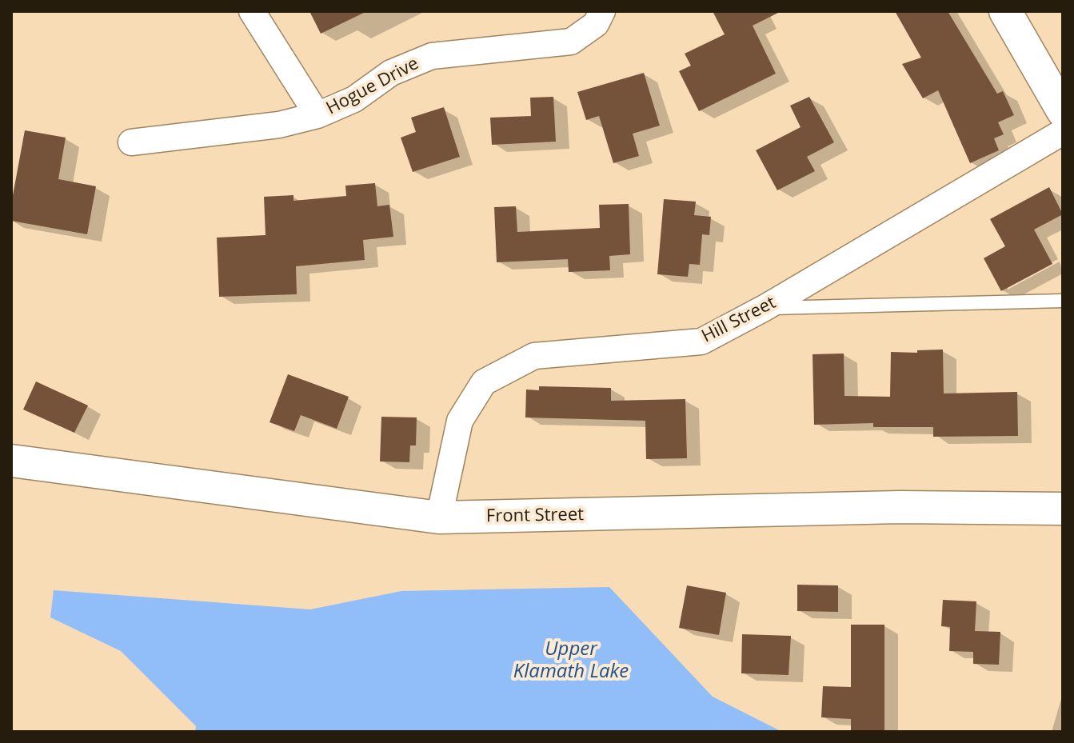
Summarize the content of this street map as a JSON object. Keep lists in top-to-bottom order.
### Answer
{
  "streets": {
    "street": ["Hogue Drive", "Hill Street", "Front Street"]
  },
  "crossings": [
    ["Hill Street", "Front Street"]
  ],
  "water": ["Upper Klamath Lake"]
}
